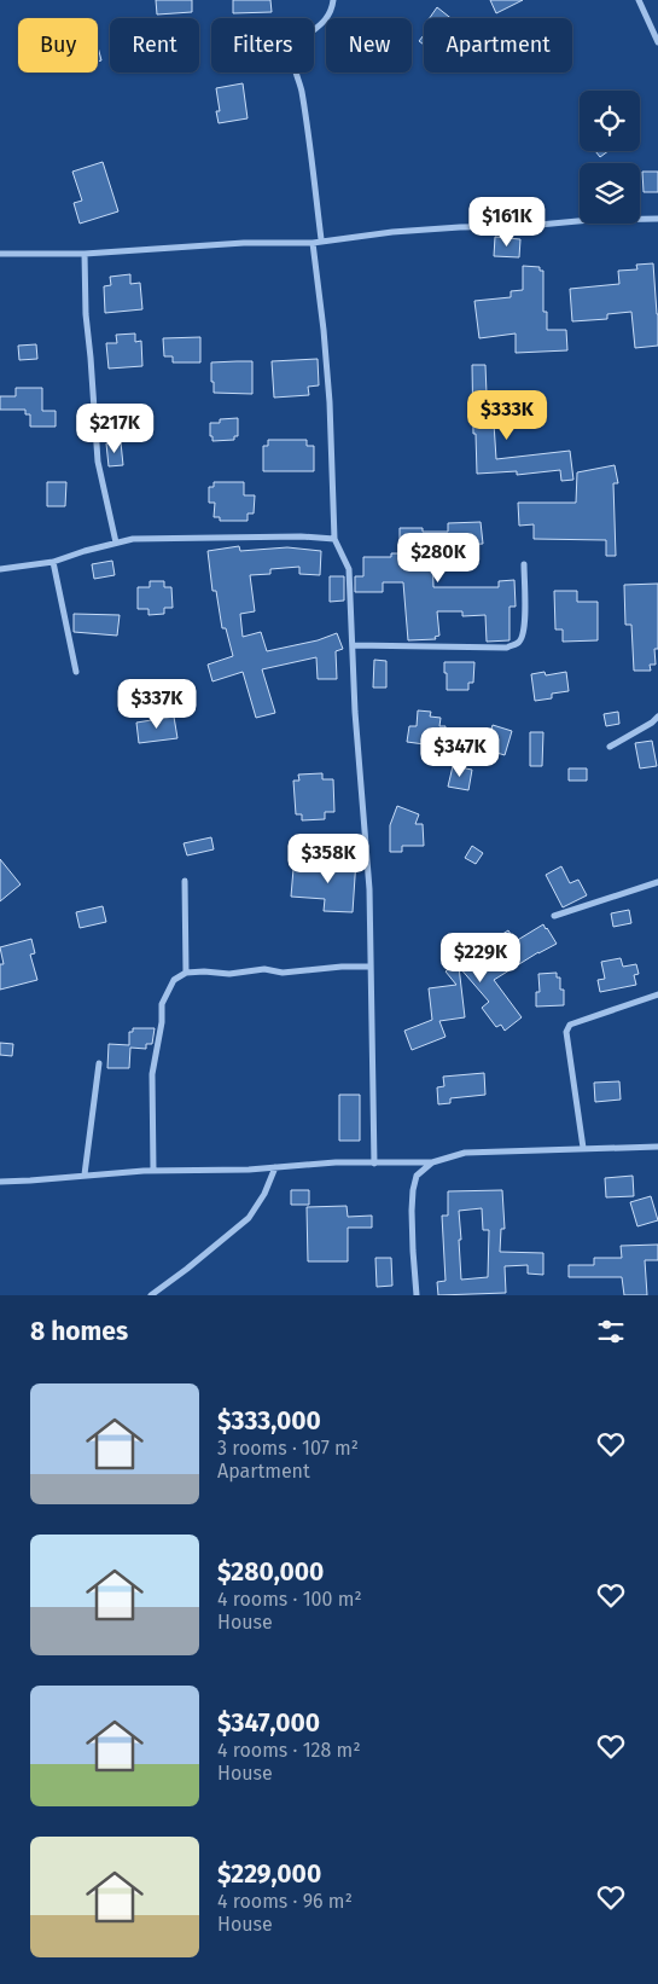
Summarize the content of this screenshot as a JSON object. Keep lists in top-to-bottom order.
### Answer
{
  "page": {
    "chip": [
      "Buy",
      "Rent",
      "Filters",
      "New",
      "Apartment"
    ],
    "price": [
      "$161K",
      "$333K",
      "$217K",
      "$280K",
      "$337K",
      "$347K",
      "$358K",
      "$229K"
    ],
    "heading": "8 homes",
    "list": [
      {
        "name": "$333,000",
        "note": "3 rooms · 107 m² · Apartment"
      },
      {
        "name": "$280,000",
        "note": "4 rooms · 100 m² · House"
      },
      {
        "name": "$347,000",
        "note": "4 rooms · 128 m² · House"
      },
      {
        "name": "$229,000",
        "note": "4 rooms · 96 m² · House"
      }
    ]
  }
}
